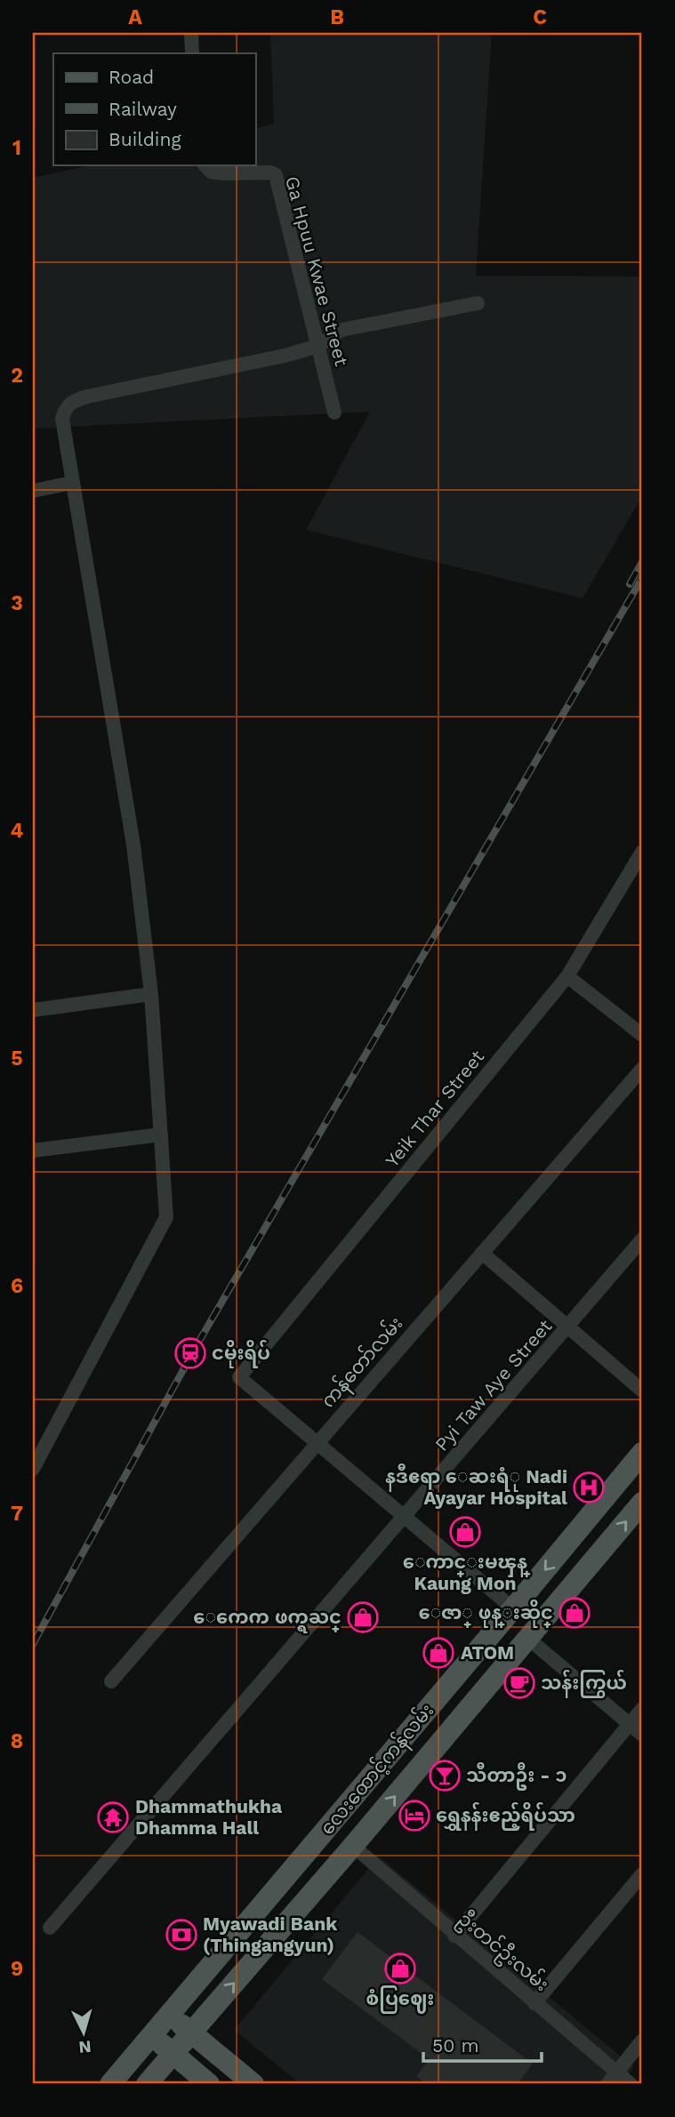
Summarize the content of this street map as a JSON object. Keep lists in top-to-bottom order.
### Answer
{
  "streets": {
    "main road": ["လေးထောင့်ကန်လမ်း"],
    "street": [
      "Ga Hpuu Kwae Street",
      "Yeik Thar Street",
      "ကန်တော်လမ်း",
      "Pyi Taw Aye Street",
      "ဦးတင်ဦးလမ်း"
    ]
  },
  "crossings": [
    ["Yeik Thar Street", "ကန်တော်လမ်း"],
    ["လေးထောင့်ကန်လမ်း", "ဦးတင်ဦးလမ်း"]
  ],
  "places": {
    "station": ["ငမိုးရိပ်"],
    "hospital": ["နဒီဧရာ ေဆးရံု Nadi Ayayar Hospital"],
    "shop": [
      "ေကာင္းမၾန္ Kaung Mon",
      "ေဇာ္ ဖုန္းဆိုင္",
      "ေကေက ဖက္ရႀင္",
      "ATOM",
      "စံပြဈေး"
    ],
    "cafe": ["သန်းကြွယ်"],
    "bar": ["သီတာဦး - ၁"],
    "hotel": ["ရွှေနန်းဧည့်ရိပ်သာ"],
    "temple": ["Dhammathukha Dhamma Hall"],
    "bank": ["Myawadi Bank (Thingangyun)"]
  },
  "legend": ["Road", "Railway", "Building"],
  "scale_bar": "50 m",
  "north": "bottom",
  "grid": {
    "columns": ["A", "B", "C"],
    "rows": [
      "1",
      "2",
      "3",
      "4",
      "5",
      "6",
      "7",
      "8",
      "9"
    ]
  }
}
